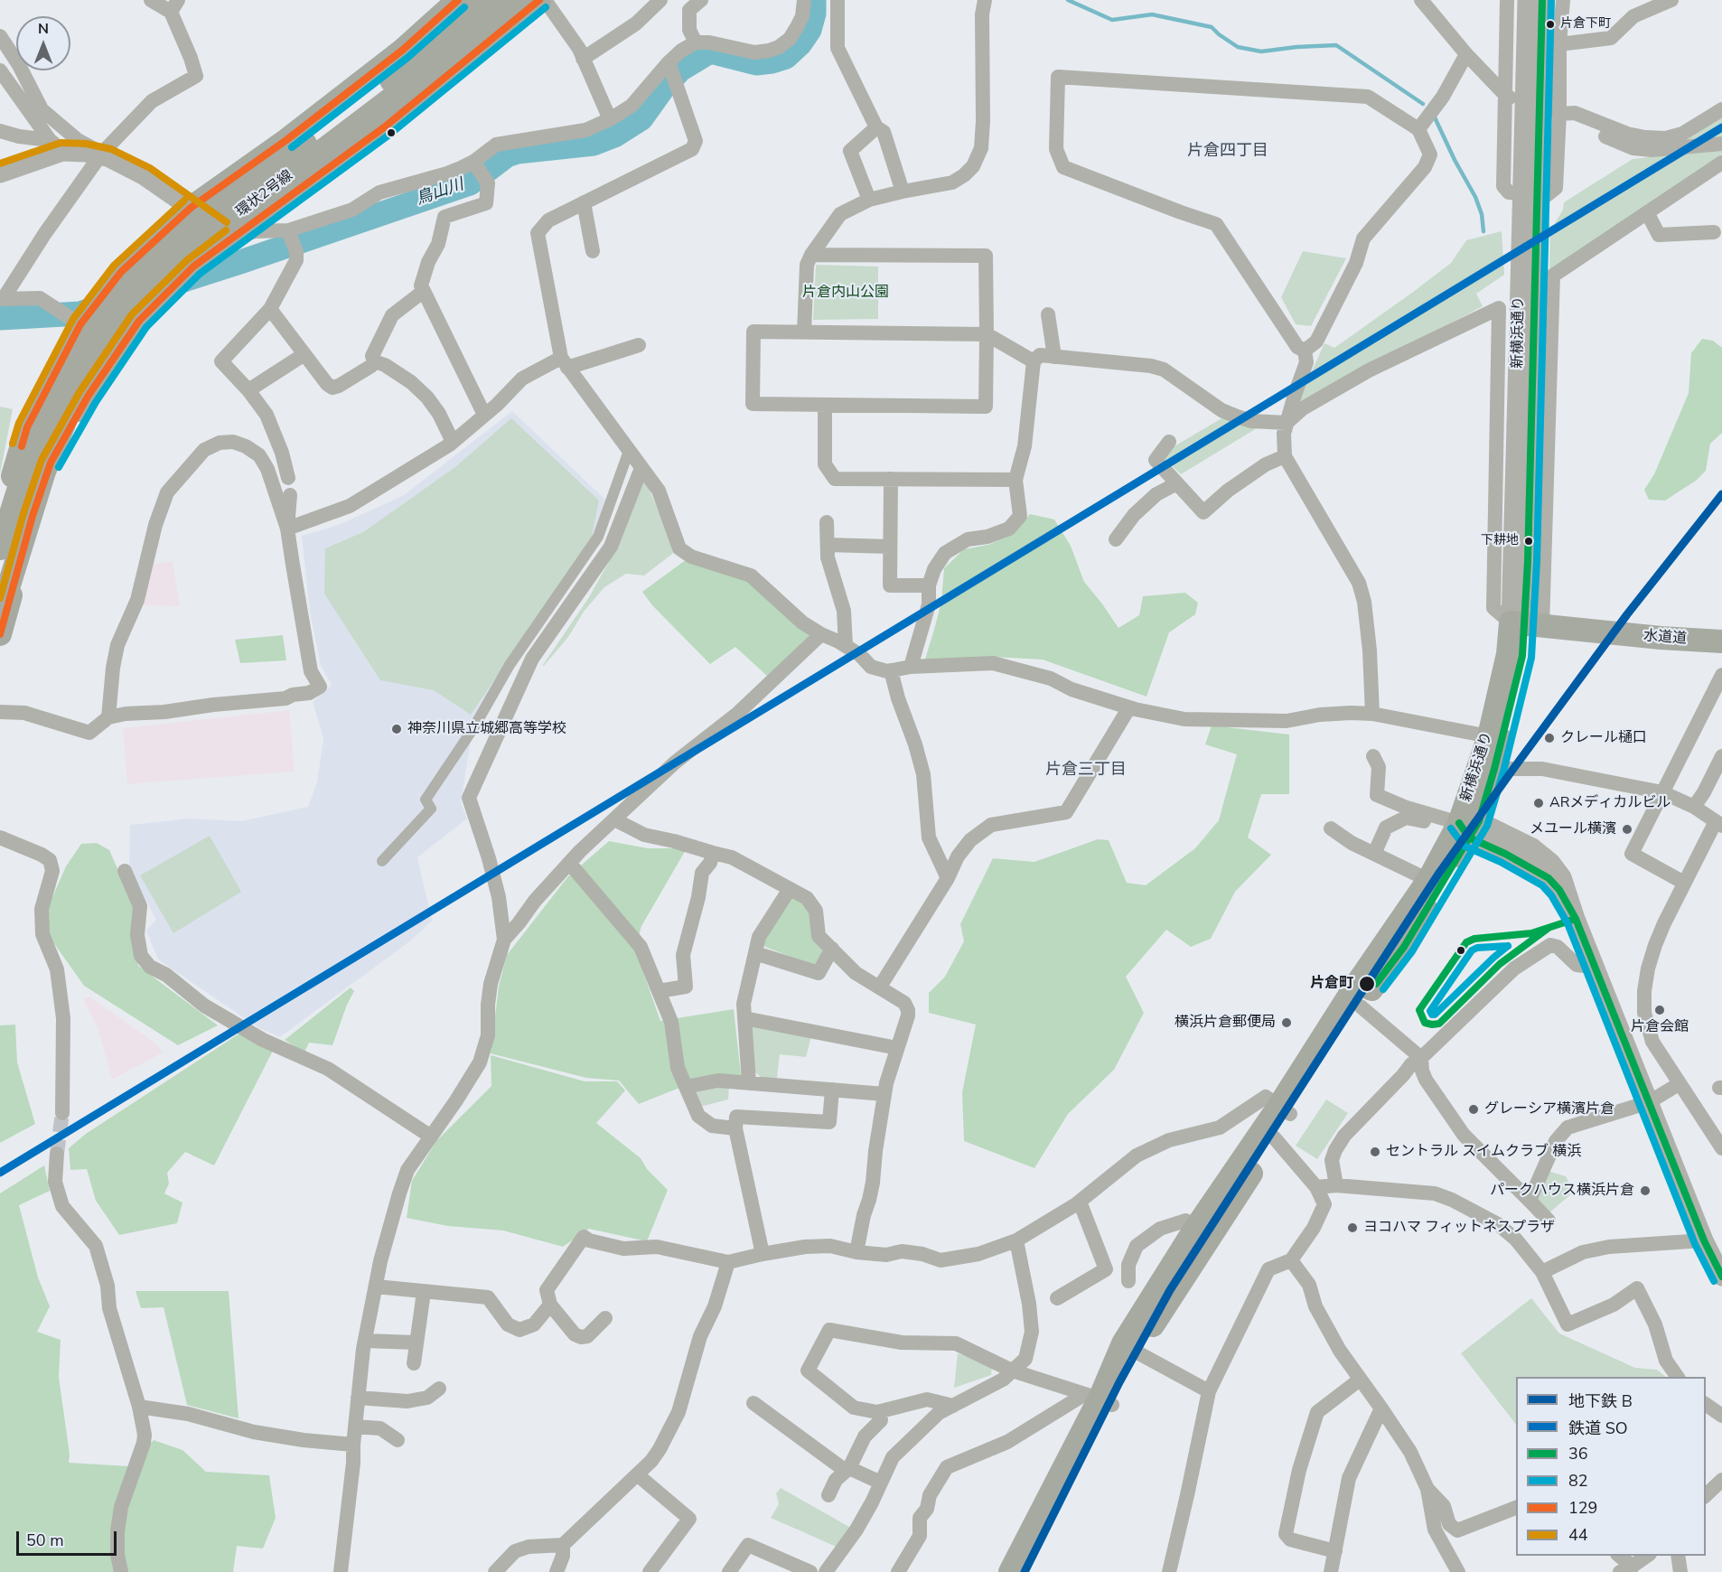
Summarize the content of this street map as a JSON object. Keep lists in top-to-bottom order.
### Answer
{
  "streets": {
    "main road": ["環状2号線", "新横浜通り", "水道道"]
  },
  "crossings": [
    ["新横浜通り", "水道道"]
  ],
  "districts": ["片倉四丁目", "片倉三丁目"],
  "water": ["鳥山川"],
  "parks": ["片倉内山公園"],
  "places": [
    "片倉下町",
    "下耕地",
    "神奈川県立城郷高等学校",
    "クレール樋口",
    "ARメディカルビル",
    "メユール横濱",
    "片倉町",
    "片倉会館",
    "横浜片倉郵便局",
    "グレーシア横濱片倉",
    "セントラル スイムクラブ 横浜",
    "パークハウス横浜片倉",
    "ヨコハマ フィットネスプラザ"
  ],
  "lines": [
    "transit line 36",
    "transit line 82",
    "transit line 129",
    "rail line SO",
    "transit line 44",
    "metro line B"
  ],
  "legend": [
    "地下鉄 B",
    "鉄道 SO",
    "36",
    "82",
    "129",
    "44"
  ],
  "scale_bar": "50 m",
  "north": "top"
}
